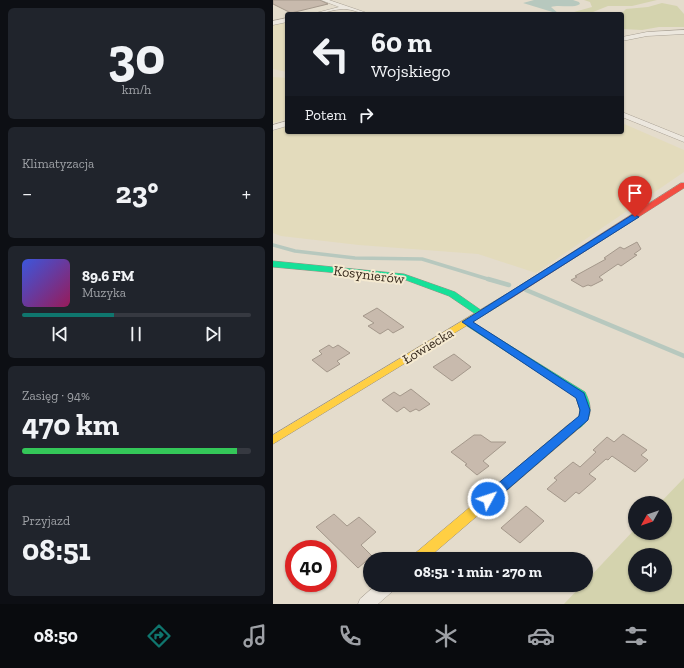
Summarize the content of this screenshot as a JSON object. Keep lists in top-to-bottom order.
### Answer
{
  "streets": {
    "street": ["Kosynierów", "Łowiecka"]
  },
  "crossings": [
    ["Kosynierów", "Łowiecka"]
  ],
  "north": "bottom left",
  "page": {
    "tile": [
      ["30", "km/h"],
      "Klimatyzacja",
      ["Zasięg · 94%", "470 km"],
      ["Przyjazd", "08:51"]
    ],
    "turn": ["60 m", "Wojskiego"],
    "then": "Potem",
    "heat": ["−", "23°", "+"],
    "song": ["89.6 FM", "Muzyka"],
    "limit": "40",
    "trip": "08:51 · 1 min · 270 m",
    "tabs": "08:50"
  }
}
